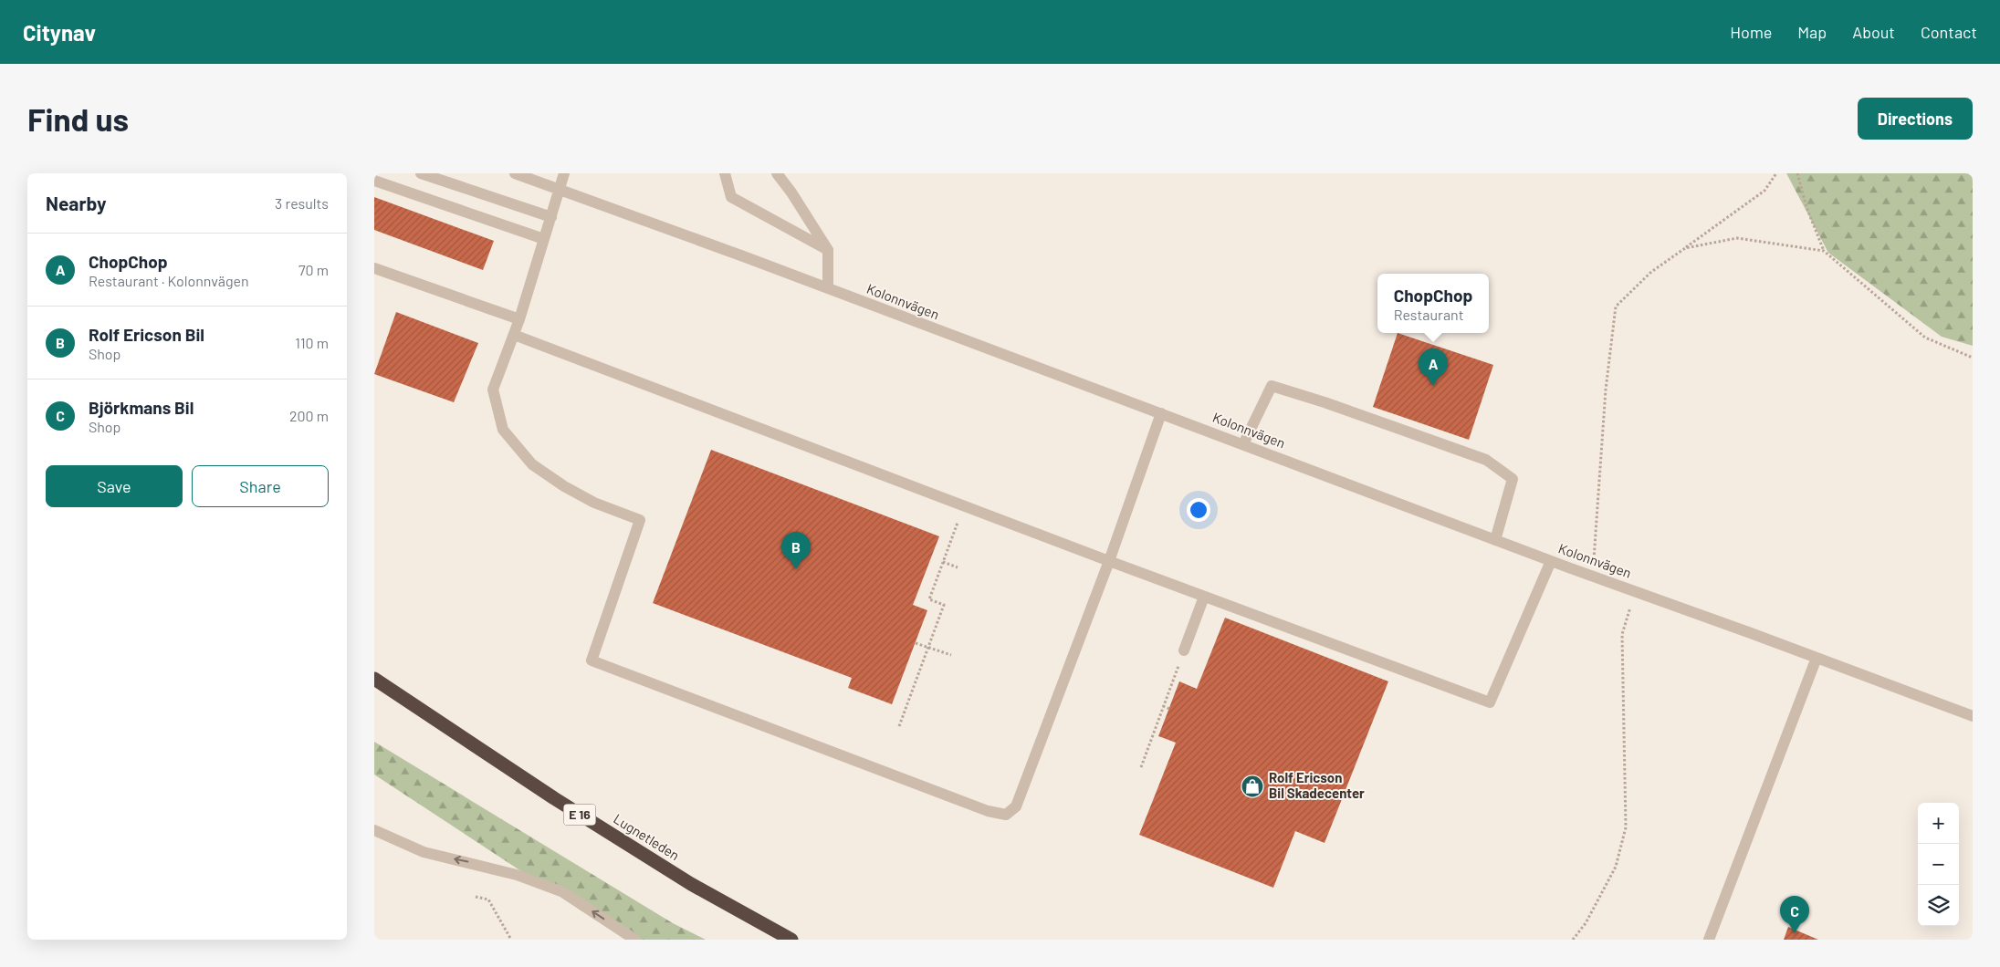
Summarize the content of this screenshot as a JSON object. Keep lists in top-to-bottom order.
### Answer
{
  "streets": {
    "highway": ["E 16", "Lugnetleden"],
    "street": ["Kolonnvägen"]
  },
  "places": {
    "shop": ["Rolf Ericson Bil Skadecenter"]
  },
  "page": {
    "header": "Citynav",
    "nav": [
      "Home",
      "Map",
      "About",
      "Contact"
    ],
    "buttons": [
      "Directions",
      ["Save", "Share"]
    ],
    "title": "Find us",
    "heading": ["Nearby", "3 results"],
    "list": [
      {
        "mark": "A",
        "name": "ChopChop",
        "note": "Restaurant · Kolonnvägen",
        "value": "70 m"
      },
      {
        "mark": "B",
        "name": "Rolf Ericson Bil",
        "note": "Shop",
        "value": "110 m"
      },
      {
        "mark": "C",
        "name": "Björkmans Bil",
        "note": "Shop",
        "value": "200 m"
      }
    ],
    "popup": ["ChopChop", "Restaurant"],
    "pins": ["A", "B", "C"],
    "map_buttons": ["+", "−"]
  }
}
